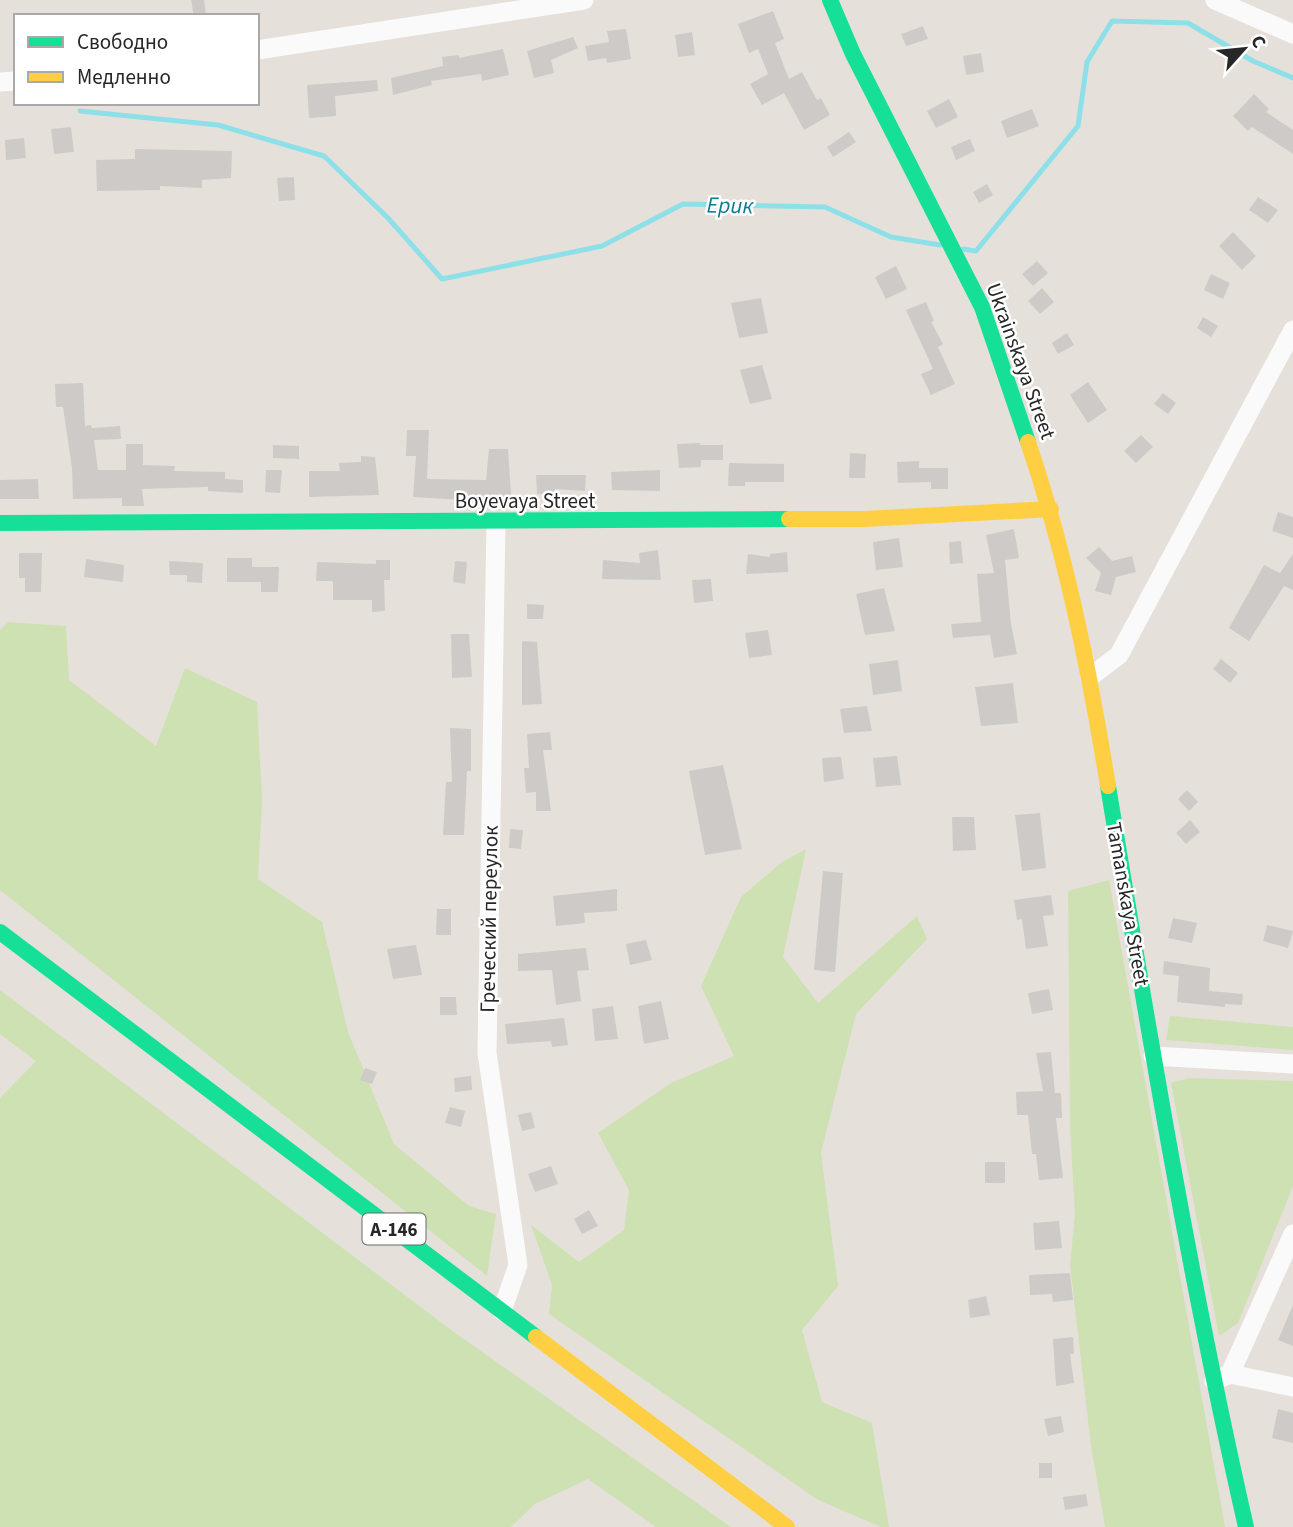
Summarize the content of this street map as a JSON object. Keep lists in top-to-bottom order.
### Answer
{
  "streets": {
    "main road": [
      "Ukrainskaya Street",
      "Boyevaya Street",
      "Tamanskaya Street",
      "А-146"
    ],
    "street": ["Греческий переулок"]
  },
  "crossings": [
    ["Ukrainskaya Street", "Boyevaya Street"],
    ["Ukrainskaya Street", "Tamanskaya Street"],
    ["Boyevaya Street", "Греческий переулок"],
    ["Греческий переулок", "А-146"]
  ],
  "water": ["Ерик"],
  "legend": ["Свободно", "Медленно"],
  "north": "top right"
}
